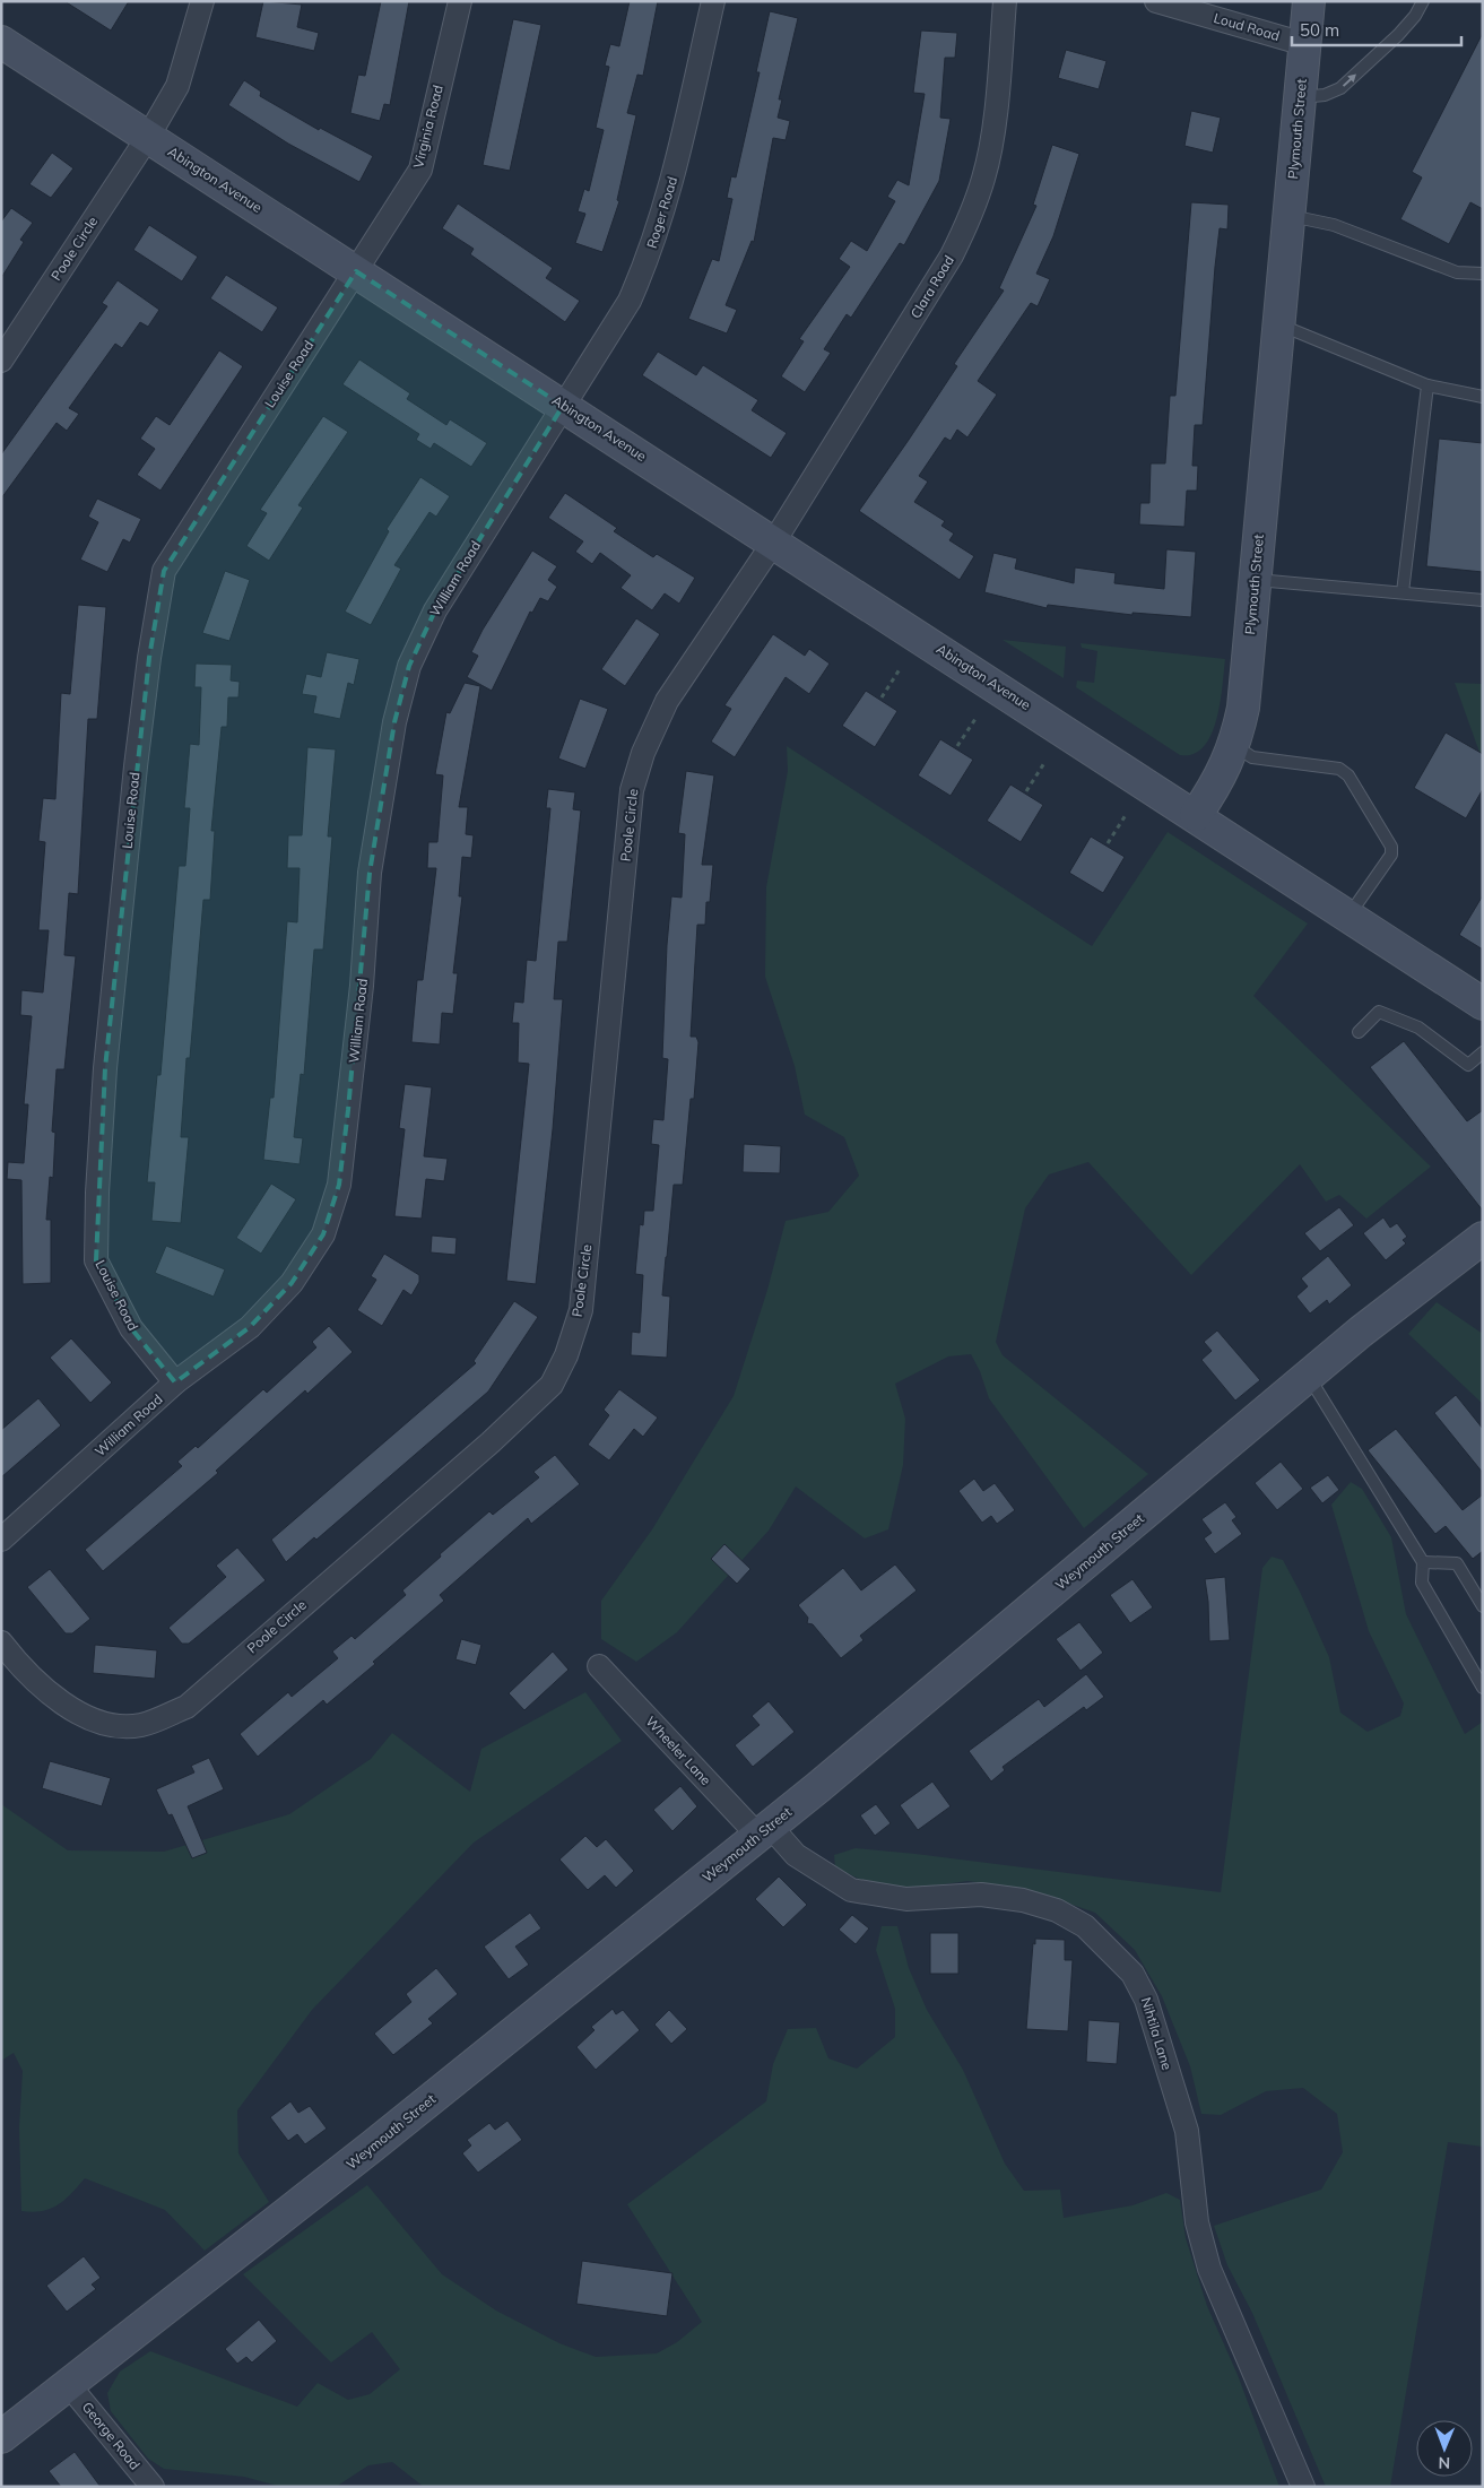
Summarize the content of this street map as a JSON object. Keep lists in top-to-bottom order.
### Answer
{
  "streets": {
    "main road": ["Plymouth Street", "Abington Avenue", "Weymouth Street"],
    "street": [
      "Loud Road",
      "Virginia Road",
      "Roger Road",
      "Poole Circle",
      "Clara Road",
      "Louise Road",
      "William Road",
      "Wheeler Lane",
      "Nihtila Lane",
      "George Road"
    ]
  },
  "crossings": [
    ["Loud Road", "Plymouth Street"],
    ["Virginia Road", "Abington Avenue"],
    ["Virginia Road", "Louise Road"],
    ["Plymouth Street", "Abington Avenue"],
    ["Abington Avenue", "Roger Road"],
    ["Abington Avenue", "Poole Circle"],
    ["Abington Avenue", "Clara Road"],
    ["Abington Avenue", "Louise Road"],
    ["Abington Avenue", "William Road"],
    ["Roger Road", "William Road"],
    ["Poole Circle", "Clara Road"],
    ["Louise Road", "William Road"],
    ["Weymouth Street", "Wheeler Lane"],
    ["Weymouth Street", "Nihtila Lane"],
    ["Weymouth Street", "George Road"],
    ["Wheeler Lane", "Nihtila Lane"]
  ],
  "scale_bar": "50 m",
  "north": "bottom"
}
